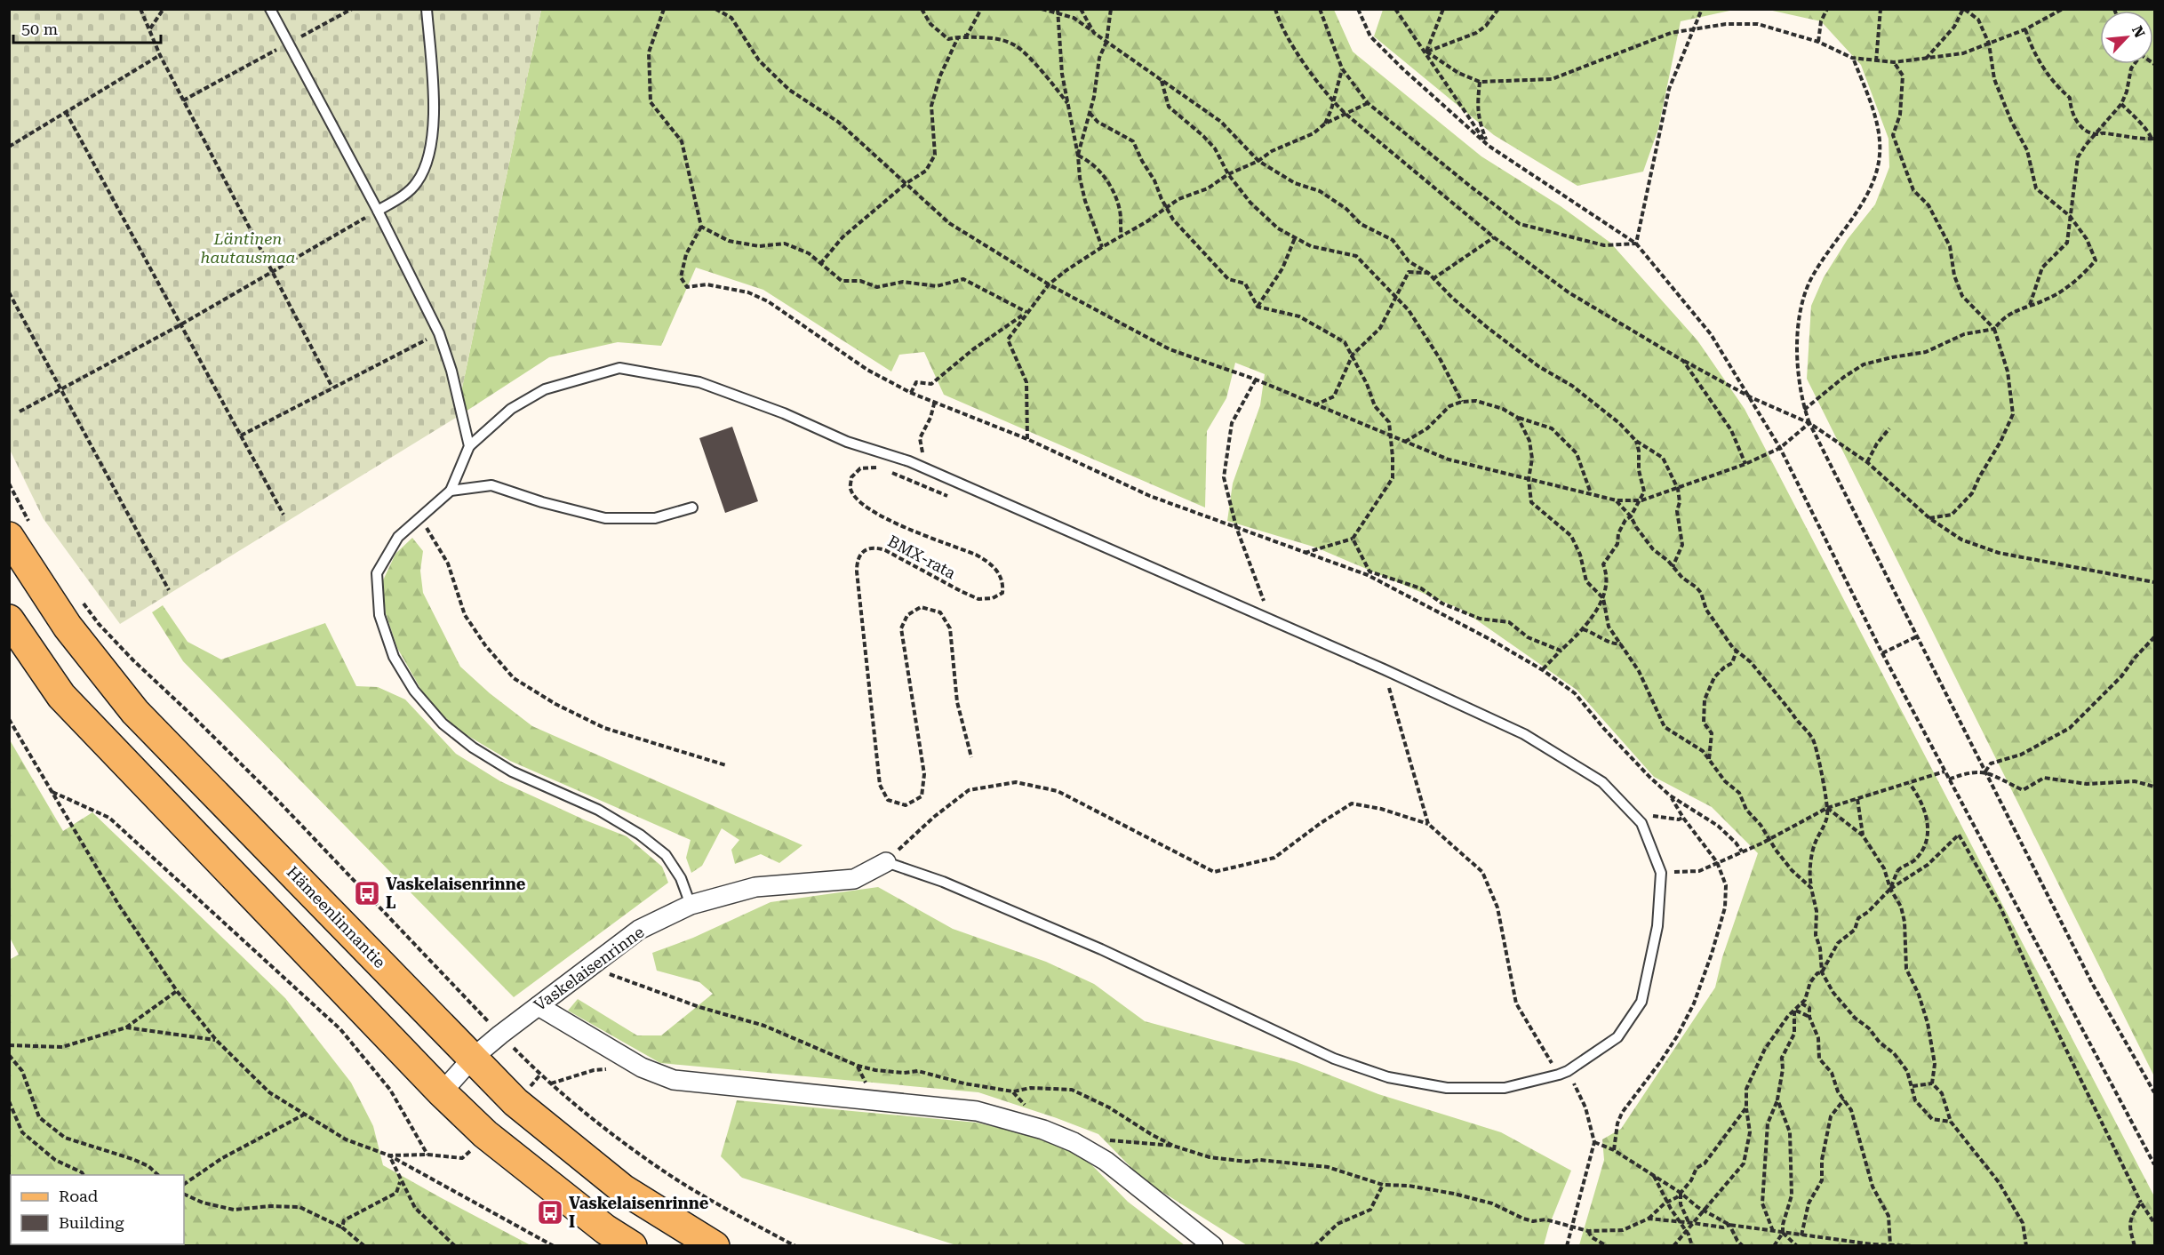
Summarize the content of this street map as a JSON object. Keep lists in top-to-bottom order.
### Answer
{
  "streets": {
    "main road": ["Hämeenlinnantie"],
    "street": ["Vaskelaisenrinne"],
    "path": ["BMX-rata"]
  },
  "crossings": [
    ["Hämeenlinnantie", "Vaskelaisenrinne"]
  ],
  "parks": ["Läntinen hautausmaa"],
  "places": {
    "bus stop": ["Vaskelaisenrinne L", "Vaskelaisenrinne I"]
  },
  "legend": ["Road", "Building"],
  "scale_bar": "50 m",
  "north": "top right"
}
